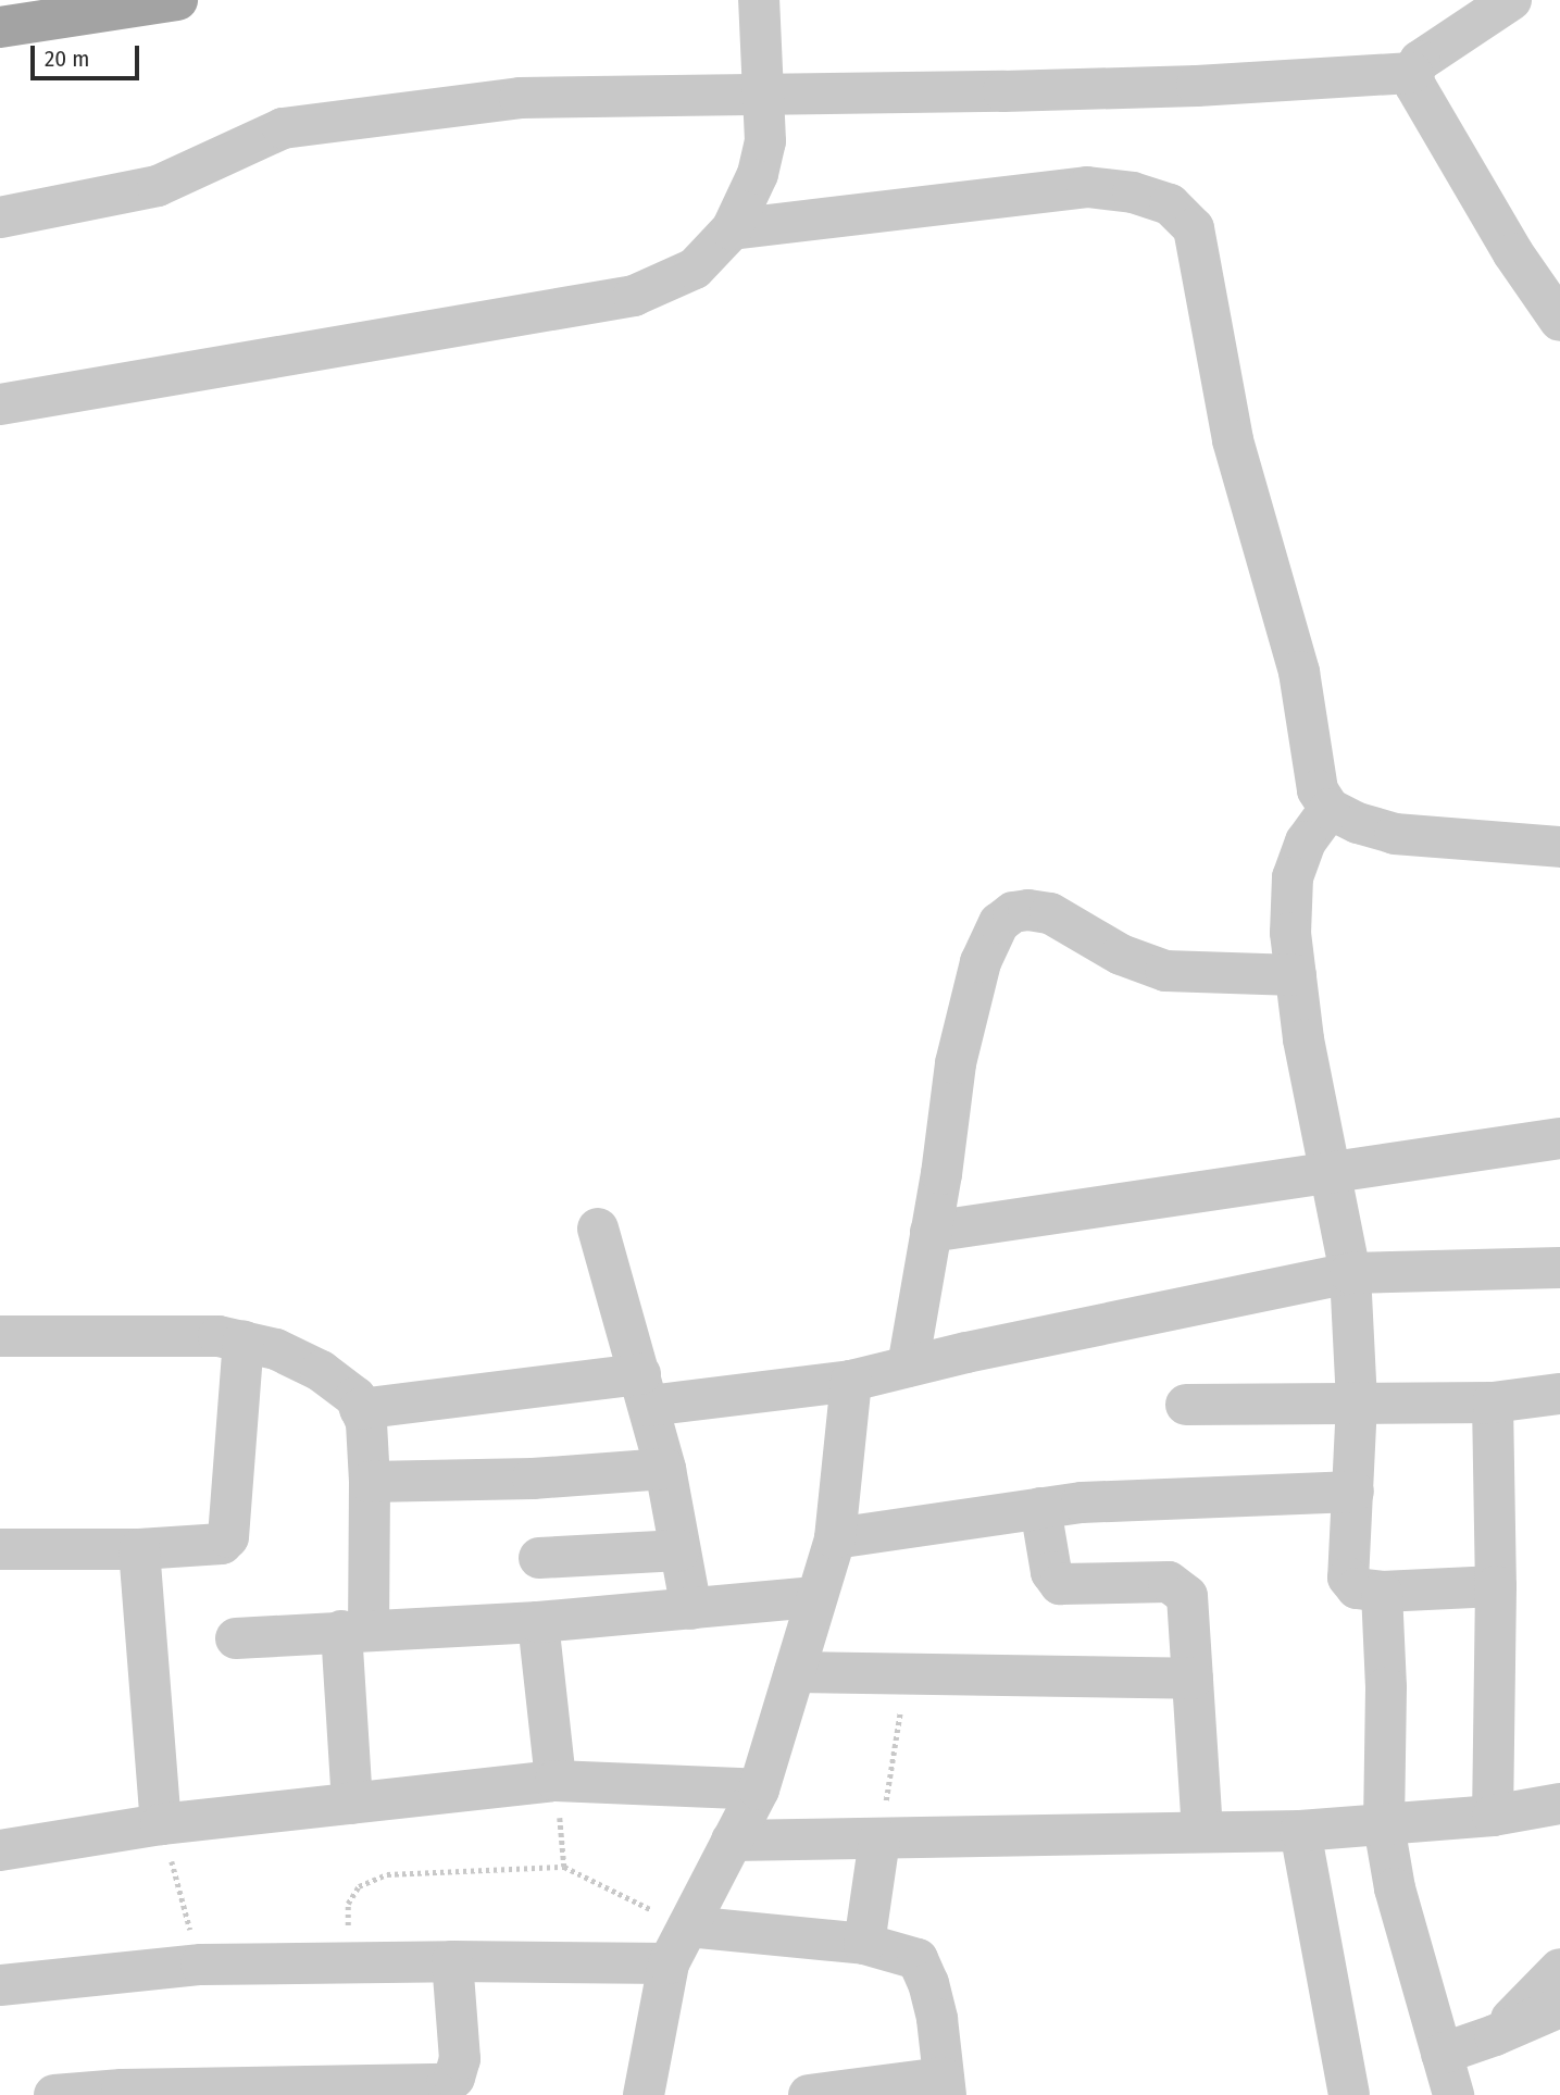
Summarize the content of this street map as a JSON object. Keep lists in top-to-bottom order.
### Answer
{
  "scale_bar": "20 m"
}
